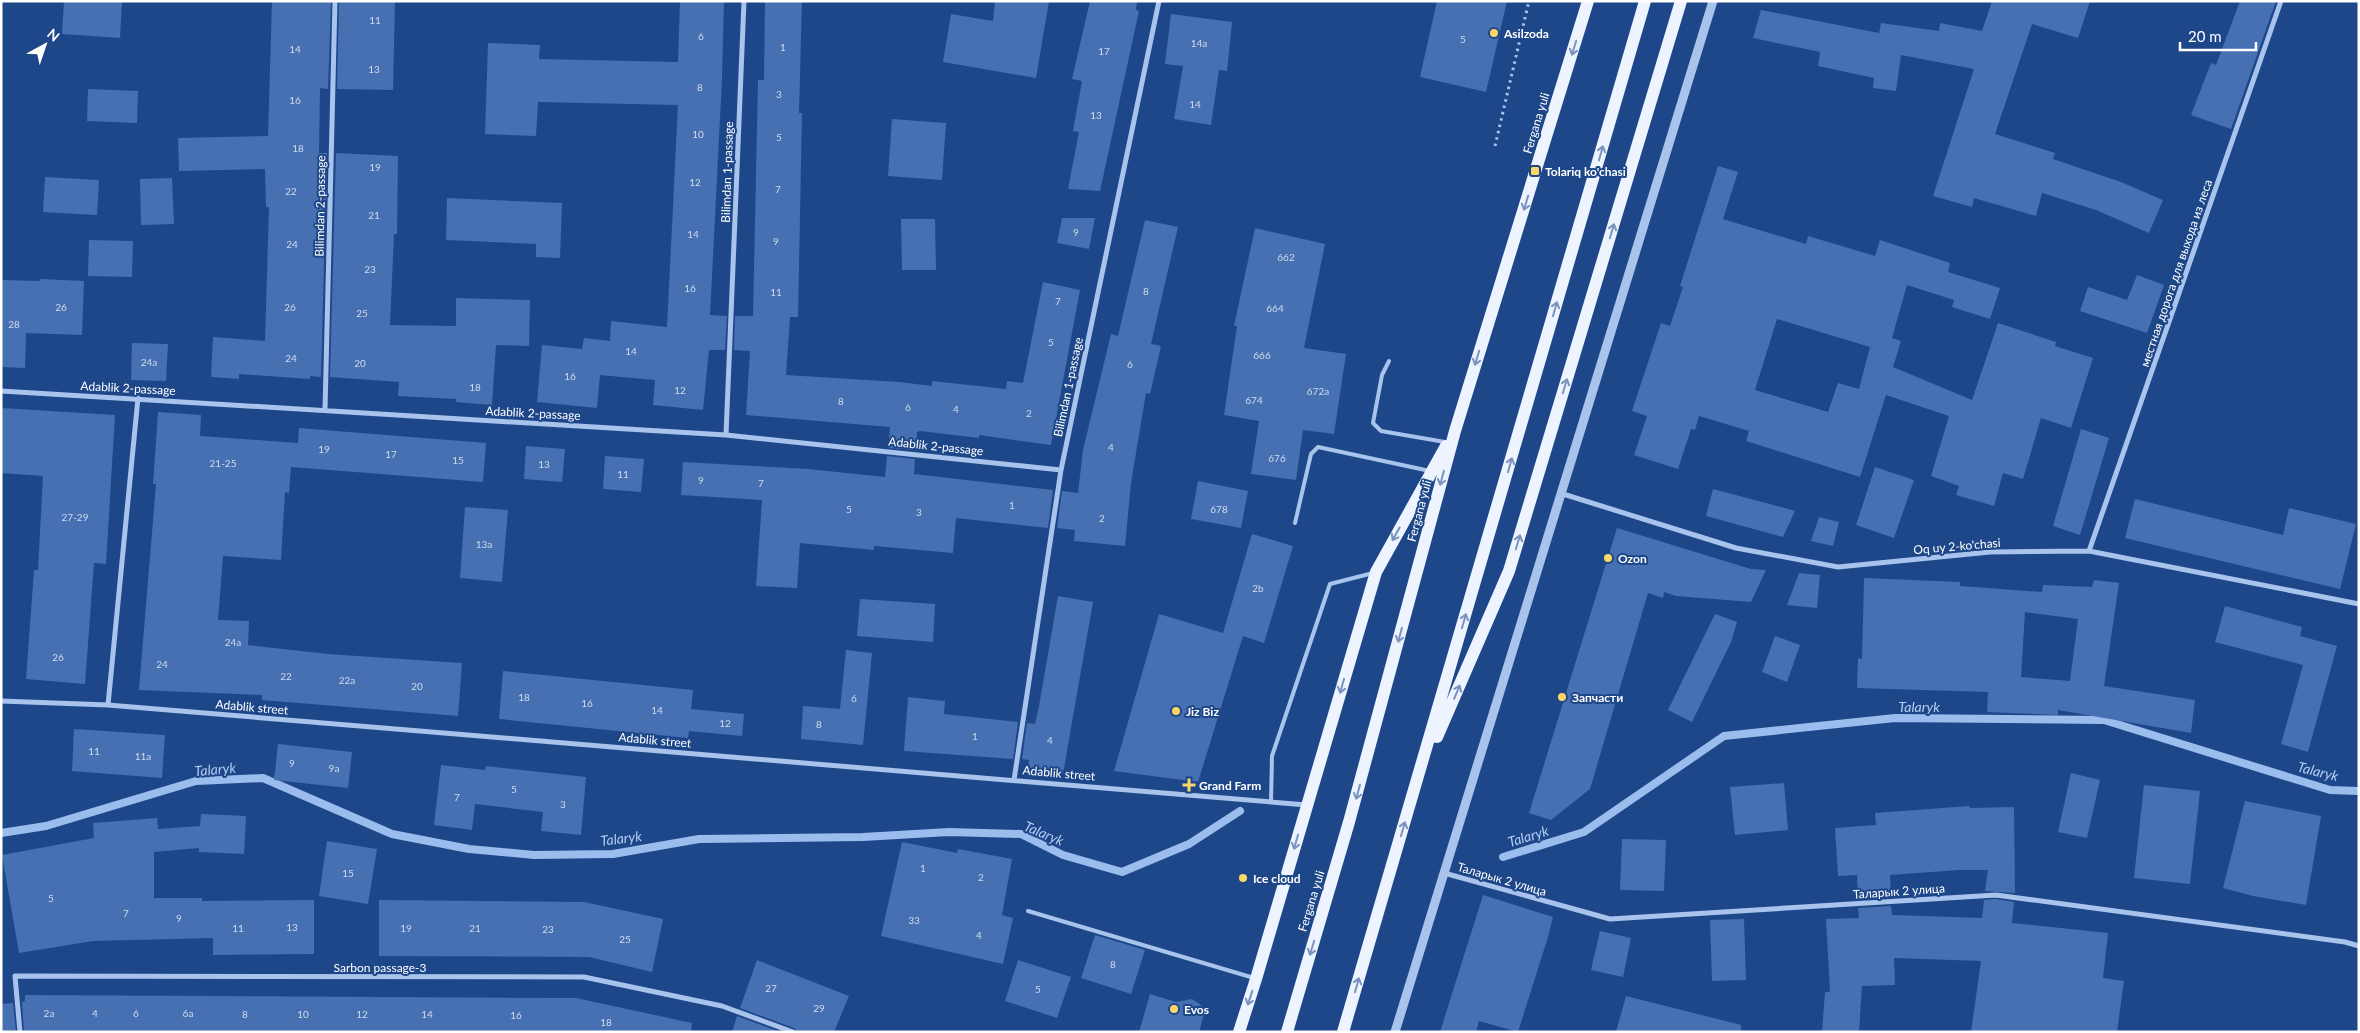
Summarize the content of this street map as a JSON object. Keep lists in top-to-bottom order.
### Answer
{
  "streets": {
    "main road": ["Fergana yuli"],
    "street": [
      "Bilimdan 1-passage",
      "Bilimdan 2-passage",
      "местная дорога для выхода из леса",
      "Аdаblik 2-passage",
      "Oq uy 2-ko'chasi",
      "Adablik street",
      "Таларык 2 улица",
      "Sarbon passage-3"
    ]
  },
  "crossings": [
    ["Bilimdan 1-passage", "Аdаblik 2-passage"],
    ["Bilimdan 1-passage", "Adablik street"],
    ["Bilimdan 2-passage", "Аdаblik 2-passage"],
    ["местная дорога для выхода из леса", "Oq uy 2-ko'chasi"]
  ],
  "water": ["Talaryk"],
  "places": {
    "other": [
      "Asilzoda",
      "Ozon",
      "Запчасти",
      "Jiz Biz",
      "Ice cloud",
      "Evos"
    ],
    "transit": ["Tolariq ko'chasi"],
    "health": ["Grand Farm"]
  },
  "house_numbers": [
    "11",
    "6",
    "5",
    "14a",
    "1",
    "14",
    "17",
    "13",
    "8",
    "3",
    "16",
    "14",
    "13",
    "10",
    "5",
    "18",
    "19",
    "12",
    "7",
    "22",
    "21",
    "9",
    "14",
    "9",
    "24",
    "662",
    "23",
    "16",
    "8",
    "11",
    "7",
    "26",
    "26",
    "664",
    "25",
    "28",
    "5",
    "14",
    "666",
    "24",
    "24a",
    "20",
    "6",
    "16",
    "18",
    "12",
    "672a",
    "674",
    "8",
    "6",
    "4",
    "2",
    "4",
    "19",
    "17",
    "676",
    "15",
    "21-25",
    "13",
    "11",
    "9",
    "7",
    "1",
    "5",
    "678",
    "3",
    "27-29",
    "2",
    "13a",
    "2b",
    "24а",
    "26",
    "24",
    "22",
    "22а",
    "20",
    "18",
    "6",
    "16",
    "14",
    "12",
    "8",
    "1",
    "4",
    "11",
    "11a",
    "9",
    "9a",
    "5",
    "7",
    "3",
    "1",
    "15",
    "2",
    "5",
    "7",
    "9",
    "33",
    "13",
    "11",
    "19",
    "21",
    "23",
    "4",
    "25",
    "8",
    "27",
    "5",
    "29",
    "2a",
    "4",
    "6",
    "6a",
    "8",
    "10",
    "12",
    "14",
    "16",
    "18"
  ],
  "scale_bar": "20 m",
  "north": "top right"
}
